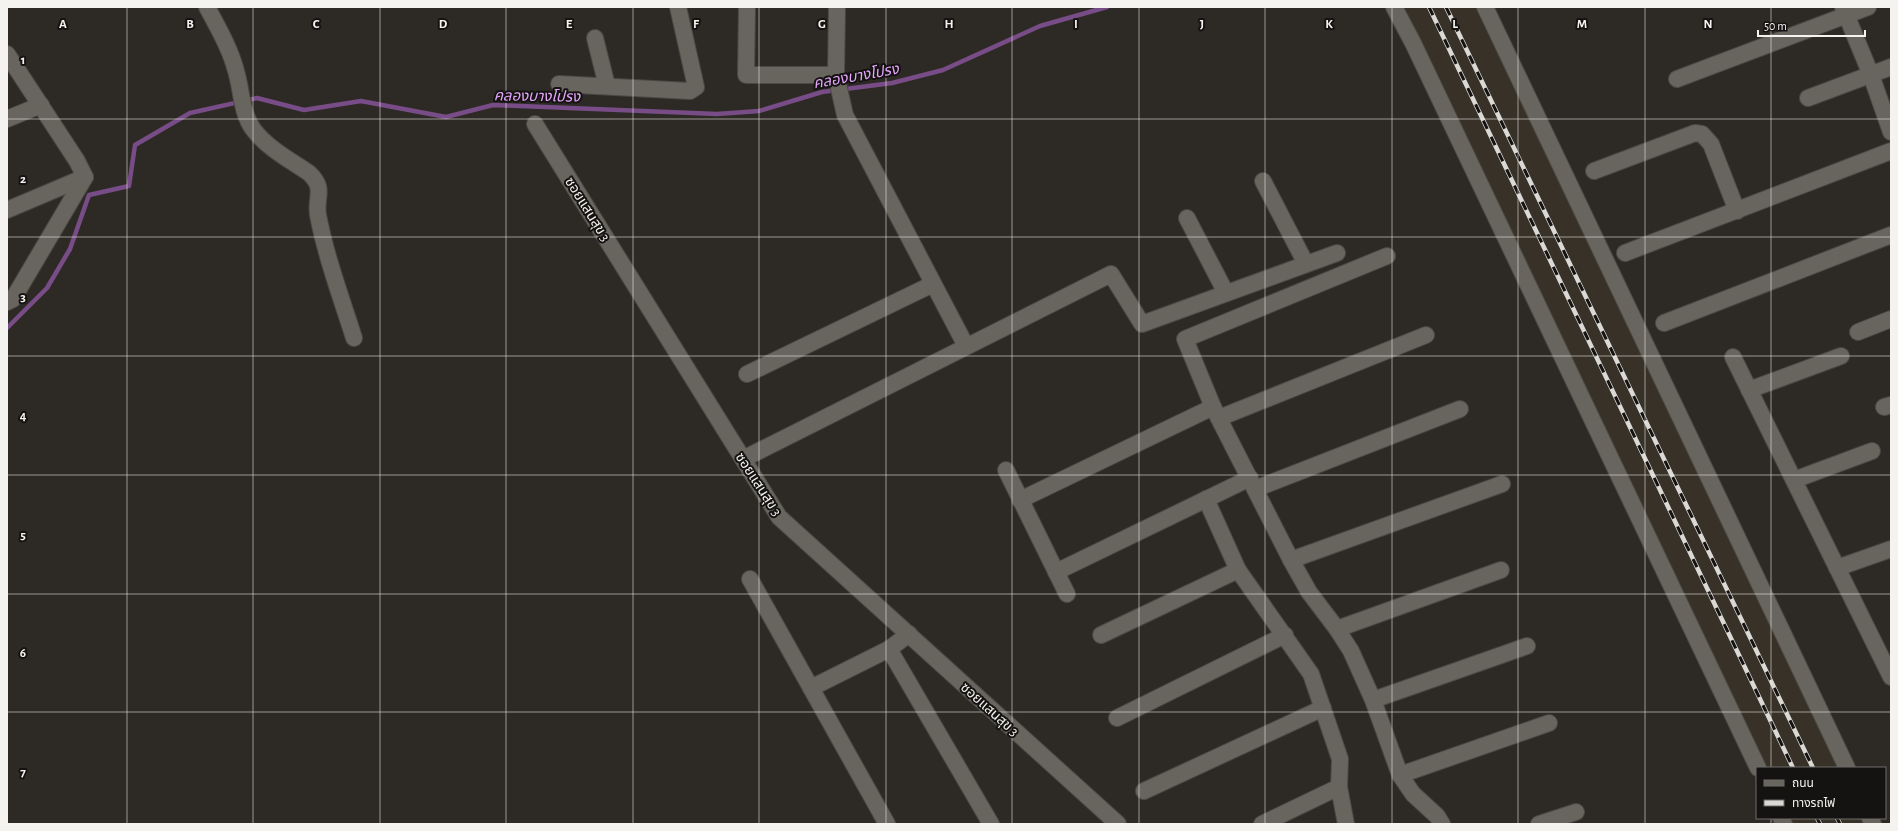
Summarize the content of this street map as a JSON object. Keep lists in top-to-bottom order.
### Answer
{
  "streets": {
    "street": ["ซอยแสนสุข 3"]
  },
  "water": ["คลองบางโปรง"],
  "legend": ["ถนน", "ทางรถไฟ"],
  "scale_bar": "50 m",
  "grid": {
    "columns": [
      "A",
      "B",
      "C",
      "D",
      "E",
      "F",
      "G",
      "H",
      "I",
      "J",
      "K",
      "L",
      "M",
      "N"
    ],
    "rows": [
      "1",
      "2",
      "3",
      "4",
      "5",
      "6",
      "7"
    ]
  }
}
